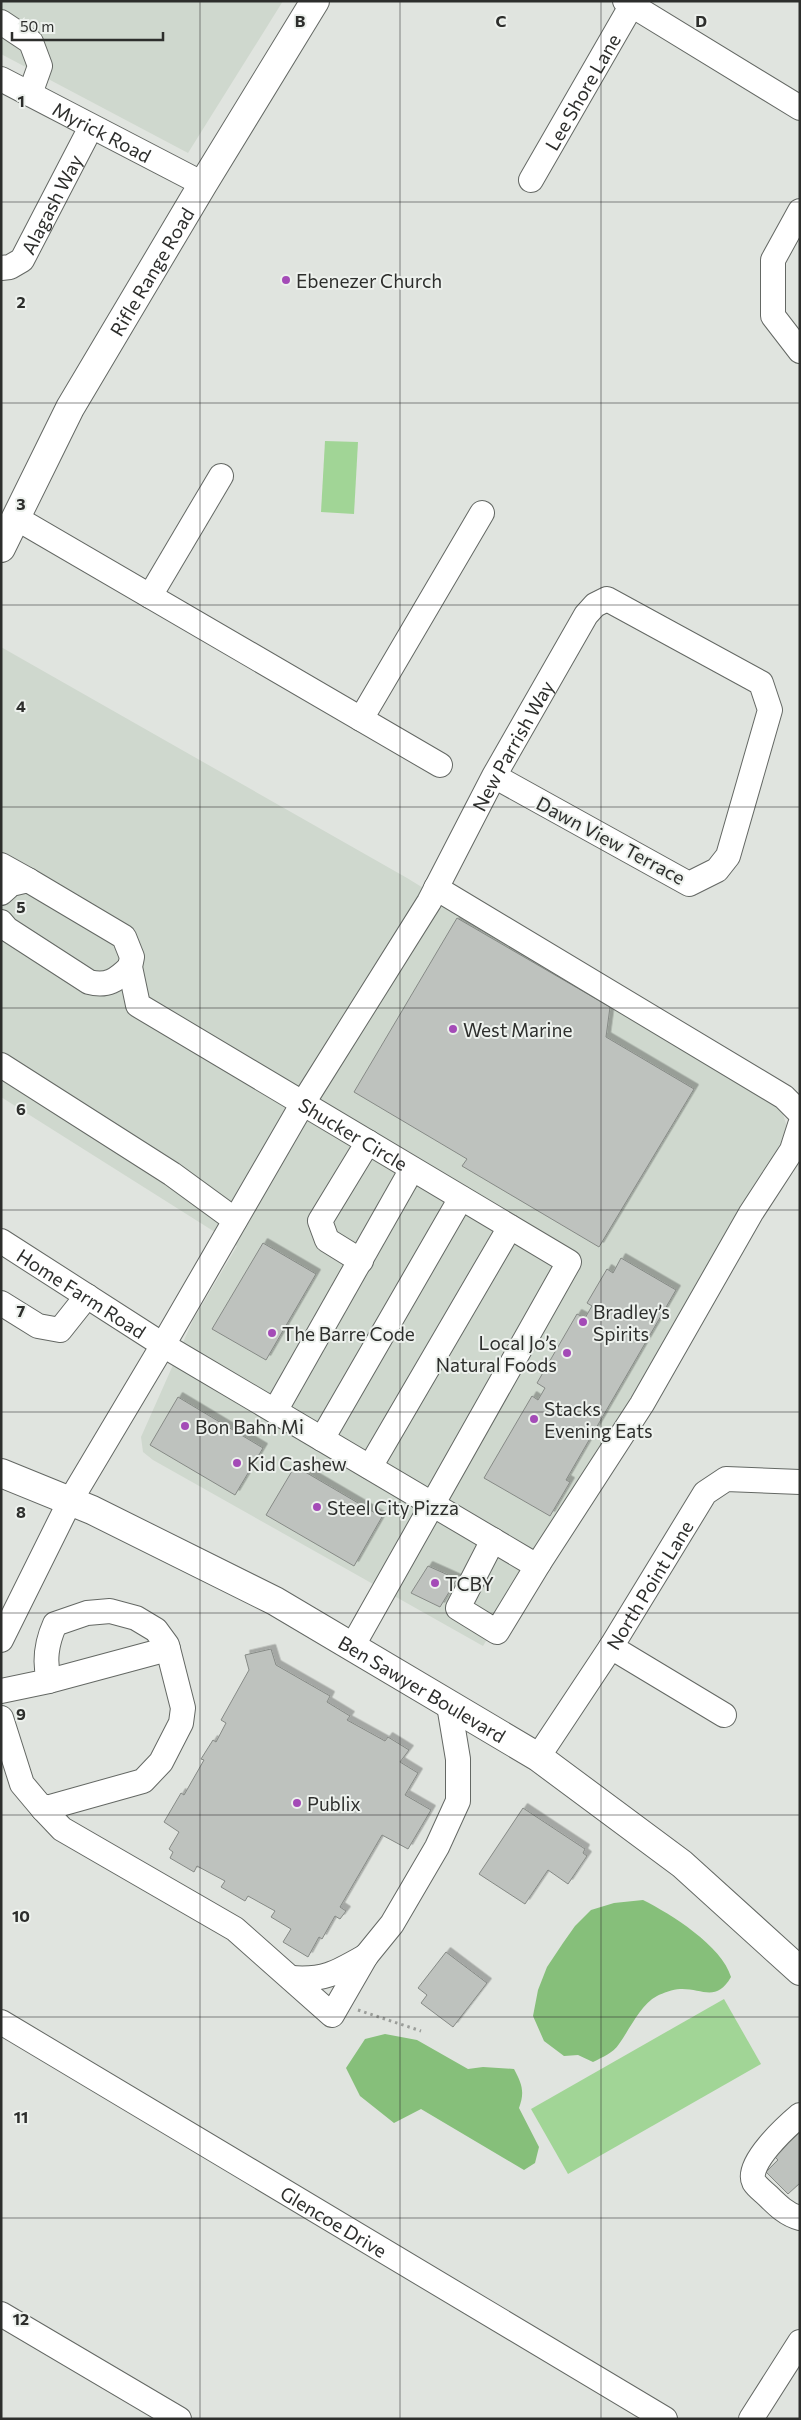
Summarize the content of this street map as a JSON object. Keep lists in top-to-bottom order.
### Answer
{
  "streets": {
    "main road": ["Rifle Range Road", "Ben Sawyer Boulevard"],
    "street": [
      "Lee Shore Lane",
      "Myrick Road",
      "Alagash Way",
      "New Parrish Way",
      "Dawn View Terrace",
      "Shucker Circle",
      "Home Farm Road",
      "North Point Lane",
      "Glencoe Drive"
    ]
  },
  "crossings": [
    ["Myrick Road", "Alagash Way"],
    ["Myrick Road", "Rifle Range Road"],
    ["New Parrish Way", "Dawn View Terrace"],
    ["New Parrish Way", "Shucker Circle"],
    ["New Parrish Way", "Home Farm Road"],
    ["New Parrish Way", "Ben Sawyer Boulevard"],
    ["Shucker Circle", "Home Farm Road"],
    ["North Point Lane", "Ben Sawyer Boulevard"]
  ],
  "places": [
    "Ebenezer Church",
    "West Marine",
    "Bradley’s Spirits",
    "The Barre Code",
    "Local Jo’s Natural Foods",
    "Stacks Evening Eats",
    "Bon Bahn Mi",
    "Kid Cashew",
    "Steel City Pizza",
    "TCBY",
    "Publix"
  ],
  "scale_bar": "50 m",
  "grid": {
    "columns": ["B", "C", "D"],
    "rows": [
      "1",
      "2",
      "3",
      "4",
      "5",
      "6",
      "7",
      "8",
      "9",
      "10",
      "11",
      "12"
    ]
  }
}
